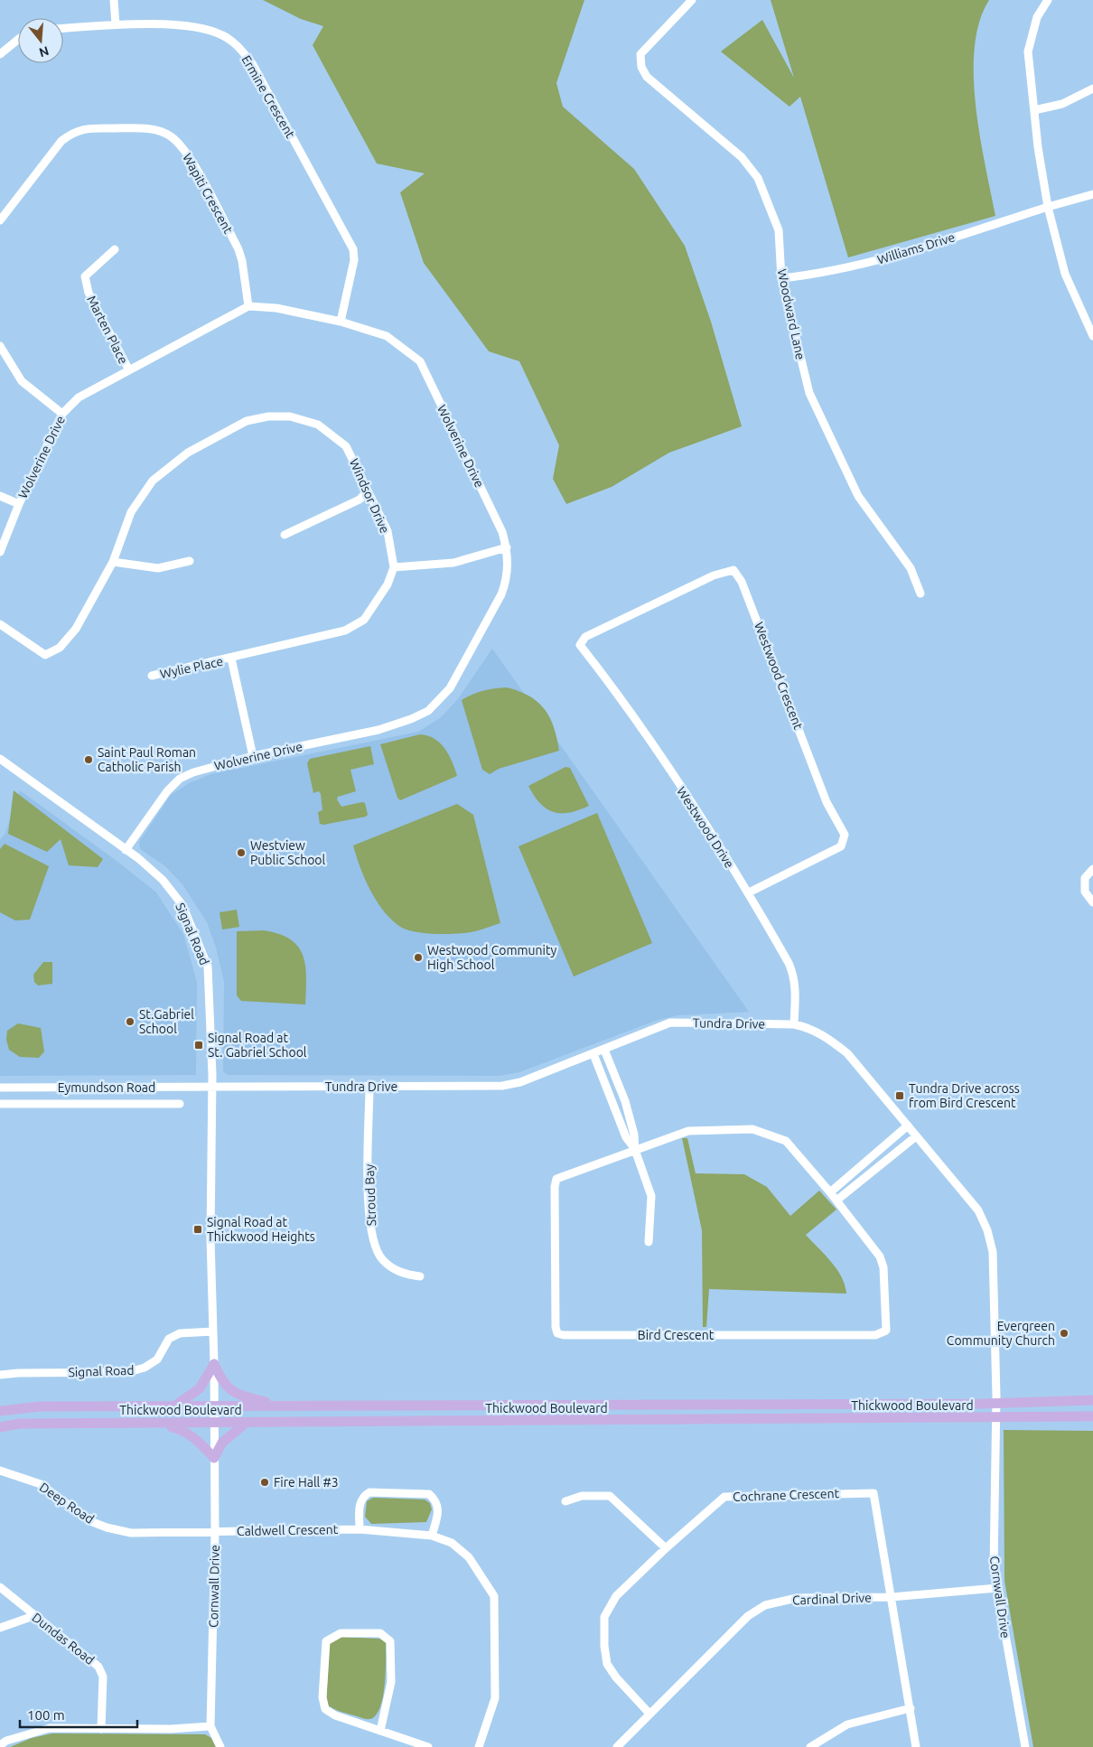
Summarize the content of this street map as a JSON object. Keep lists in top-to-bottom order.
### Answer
{
  "streets": {
    "main road": ["Thickwood Boulevard"],
    "street": [
      "Ermine Crescent",
      "Wapiti Crescent",
      "Williams Drive",
      "Woodward Lane",
      "Marten Place",
      "Wolverine Drive",
      "Windsor Drive",
      "Wylie Place",
      "Westwood Crescent",
      "Westwood Drive",
      "Signal Road",
      "Tundra Drive",
      "Eymundson Road",
      "Stroud Bay",
      "Bird Crescent",
      "Cochrane Crescent",
      "Deep Road",
      "Caldwell Crescent",
      "Cornwall Drive",
      "Cardinal Drive",
      "Dundas Road"
    ]
  },
  "crossings": [
    ["Ermine Crescent", "Wolverine Drive"],
    ["Wapiti Crescent", "Wolverine Drive"],
    ["Williams Drive", "Woodward Lane"],
    ["Marten Place", "Wolverine Drive"],
    ["Wolverine Drive", "Signal Road"],
    ["Westwood Crescent", "Westwood Drive"],
    ["Westwood Drive", "Tundra Drive"],
    ["Signal Road", "Tundra Drive"],
    ["Signal Road", "Eymundson Road"],
    ["Signal Road", "Thickwood Boulevard"],
    ["Signal Road", "Cornwall Drive"],
    ["Tundra Drive", "Eymundson Road"],
    ["Tundra Drive", "Stroud Bay"],
    ["Tundra Drive", "Thickwood Boulevard"],
    ["Tundra Drive", "Cornwall Drive"],
    ["Thickwood Boulevard", "Cornwall Drive"],
    ["Cochrane Crescent", "Cardinal Drive"],
    ["Deep Road", "Caldwell Crescent"],
    ["Deep Road", "Cornwall Drive"],
    ["Caldwell Crescent", "Cornwall Drive"],
    ["Cornwall Drive", "Cardinal Drive"]
  ],
  "places": {
    "other": [
      "Saint Paul Roman Catholic Parish",
      "Westview Public School",
      "Westwood Community High School",
      "St.Gabriel School",
      "Evergreen Community Church",
      "Fire Hall #3"
    ],
    "transit": ["Signal Road at St. Gabriel School", "Tundra Drive across from Bird Crescent", "Signal Road at Thickwood Heights"]
  },
  "scale_bar": "100 m",
  "north": "bottom"
}
